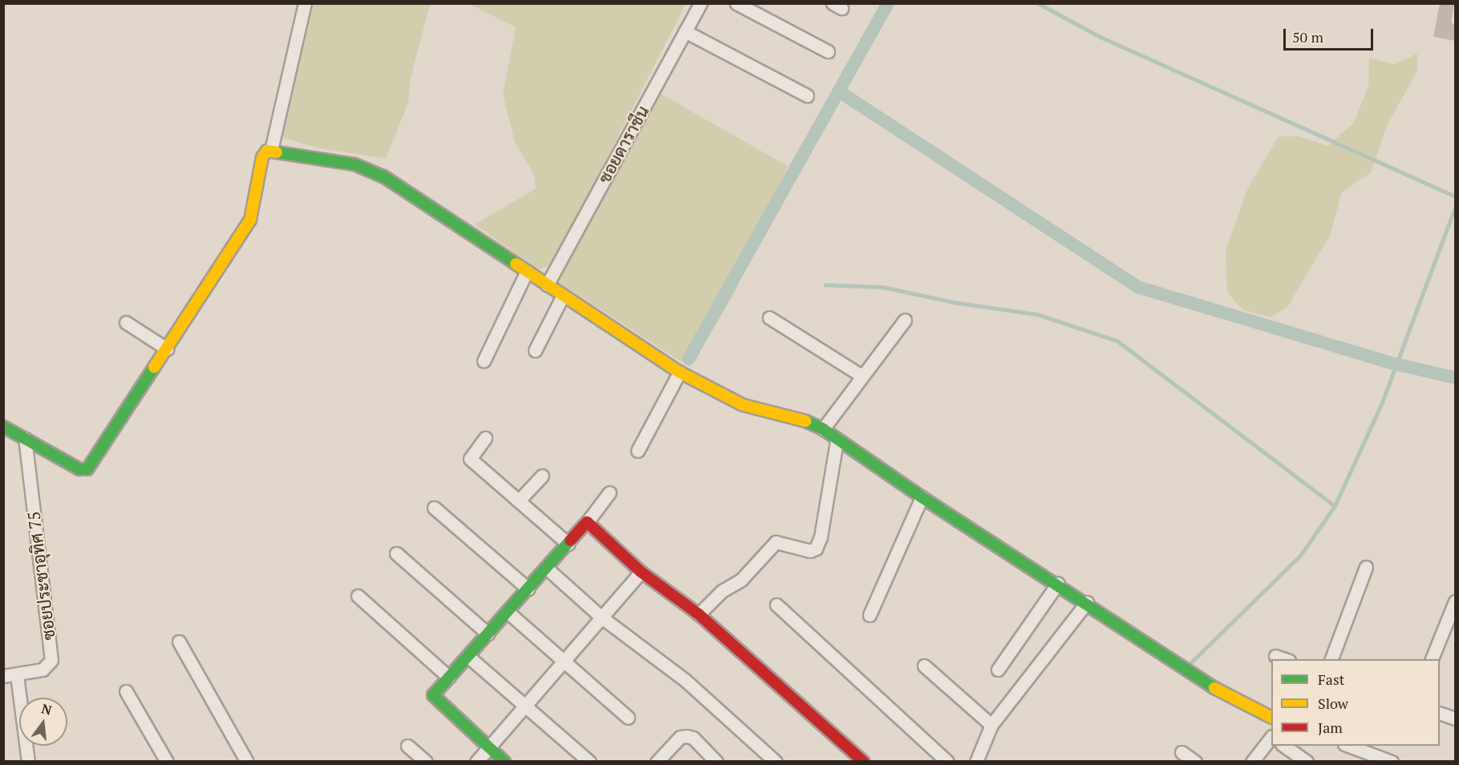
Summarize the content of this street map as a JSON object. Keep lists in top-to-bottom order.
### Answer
{
  "streets": {
    "street": ["ซอยดาราซีน", "ซอยประชาอุทิศ 75"]
  },
  "legend": ["Fast", "Slow", "Jam"],
  "scale_bar": "50 m",
  "north": "top"
}
